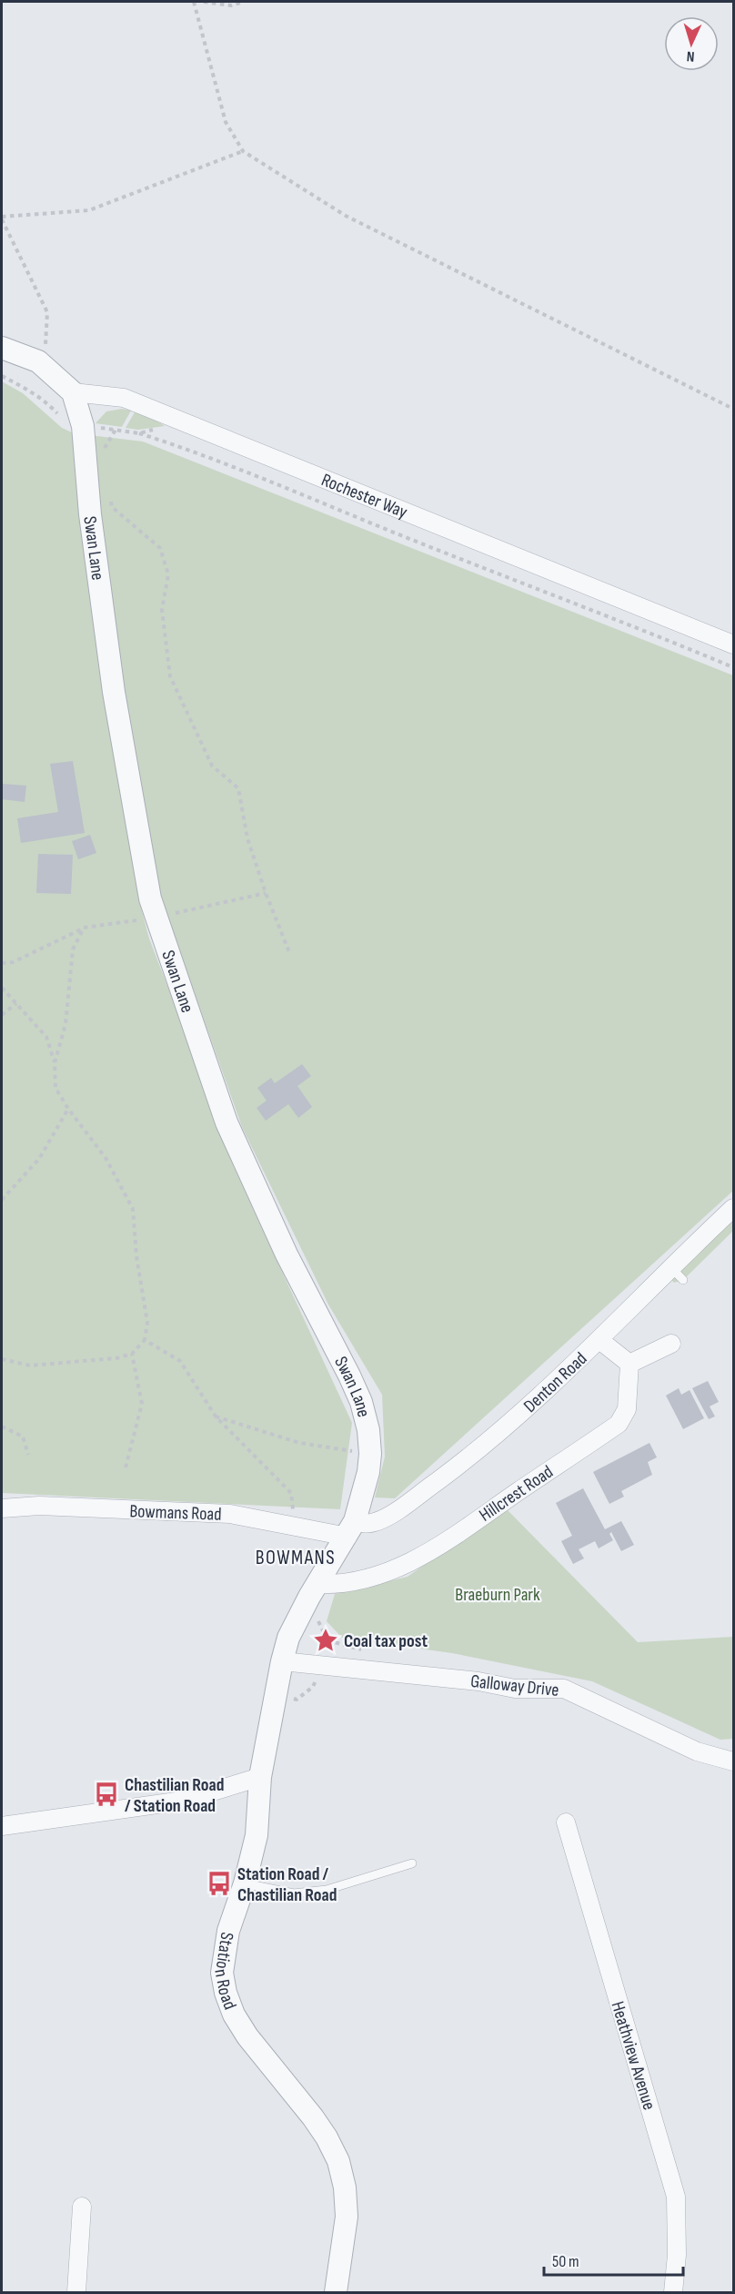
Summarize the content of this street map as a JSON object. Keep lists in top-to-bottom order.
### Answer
{
  "streets": {
    "street": [
      "Rochester Way",
      "Swan Lane",
      "Denton Road",
      "Hillcrest Road",
      "Bowmans Road",
      "Galloway Drive",
      "Station Road",
      "Heathview Avenue"
    ]
  },
  "crossings": [
    ["Rochester Way", "Swan Lane"],
    ["Swan Lane", "Denton Road"],
    ["Swan Lane", "Bowmans Road"],
    ["Swan Lane", "Station Road"],
    ["Denton Road", "Bowmans Road"],
    ["Denton Road", "Station Road"],
    ["Hillcrest Road", "Station Road"],
    ["Bowmans Road", "Station Road"],
    ["Galloway Drive", "Station Road"]
  ],
  "districts": ["BOWMANS"],
  "parks": ["Braeburn Park"],
  "places": {
    "place": ["Coal tax post"],
    "bus stop": ["Chastilian Road / Station Road", "Station Road / Chastilian Road"]
  },
  "scale_bar": "50 m",
  "north": "bottom"
}
